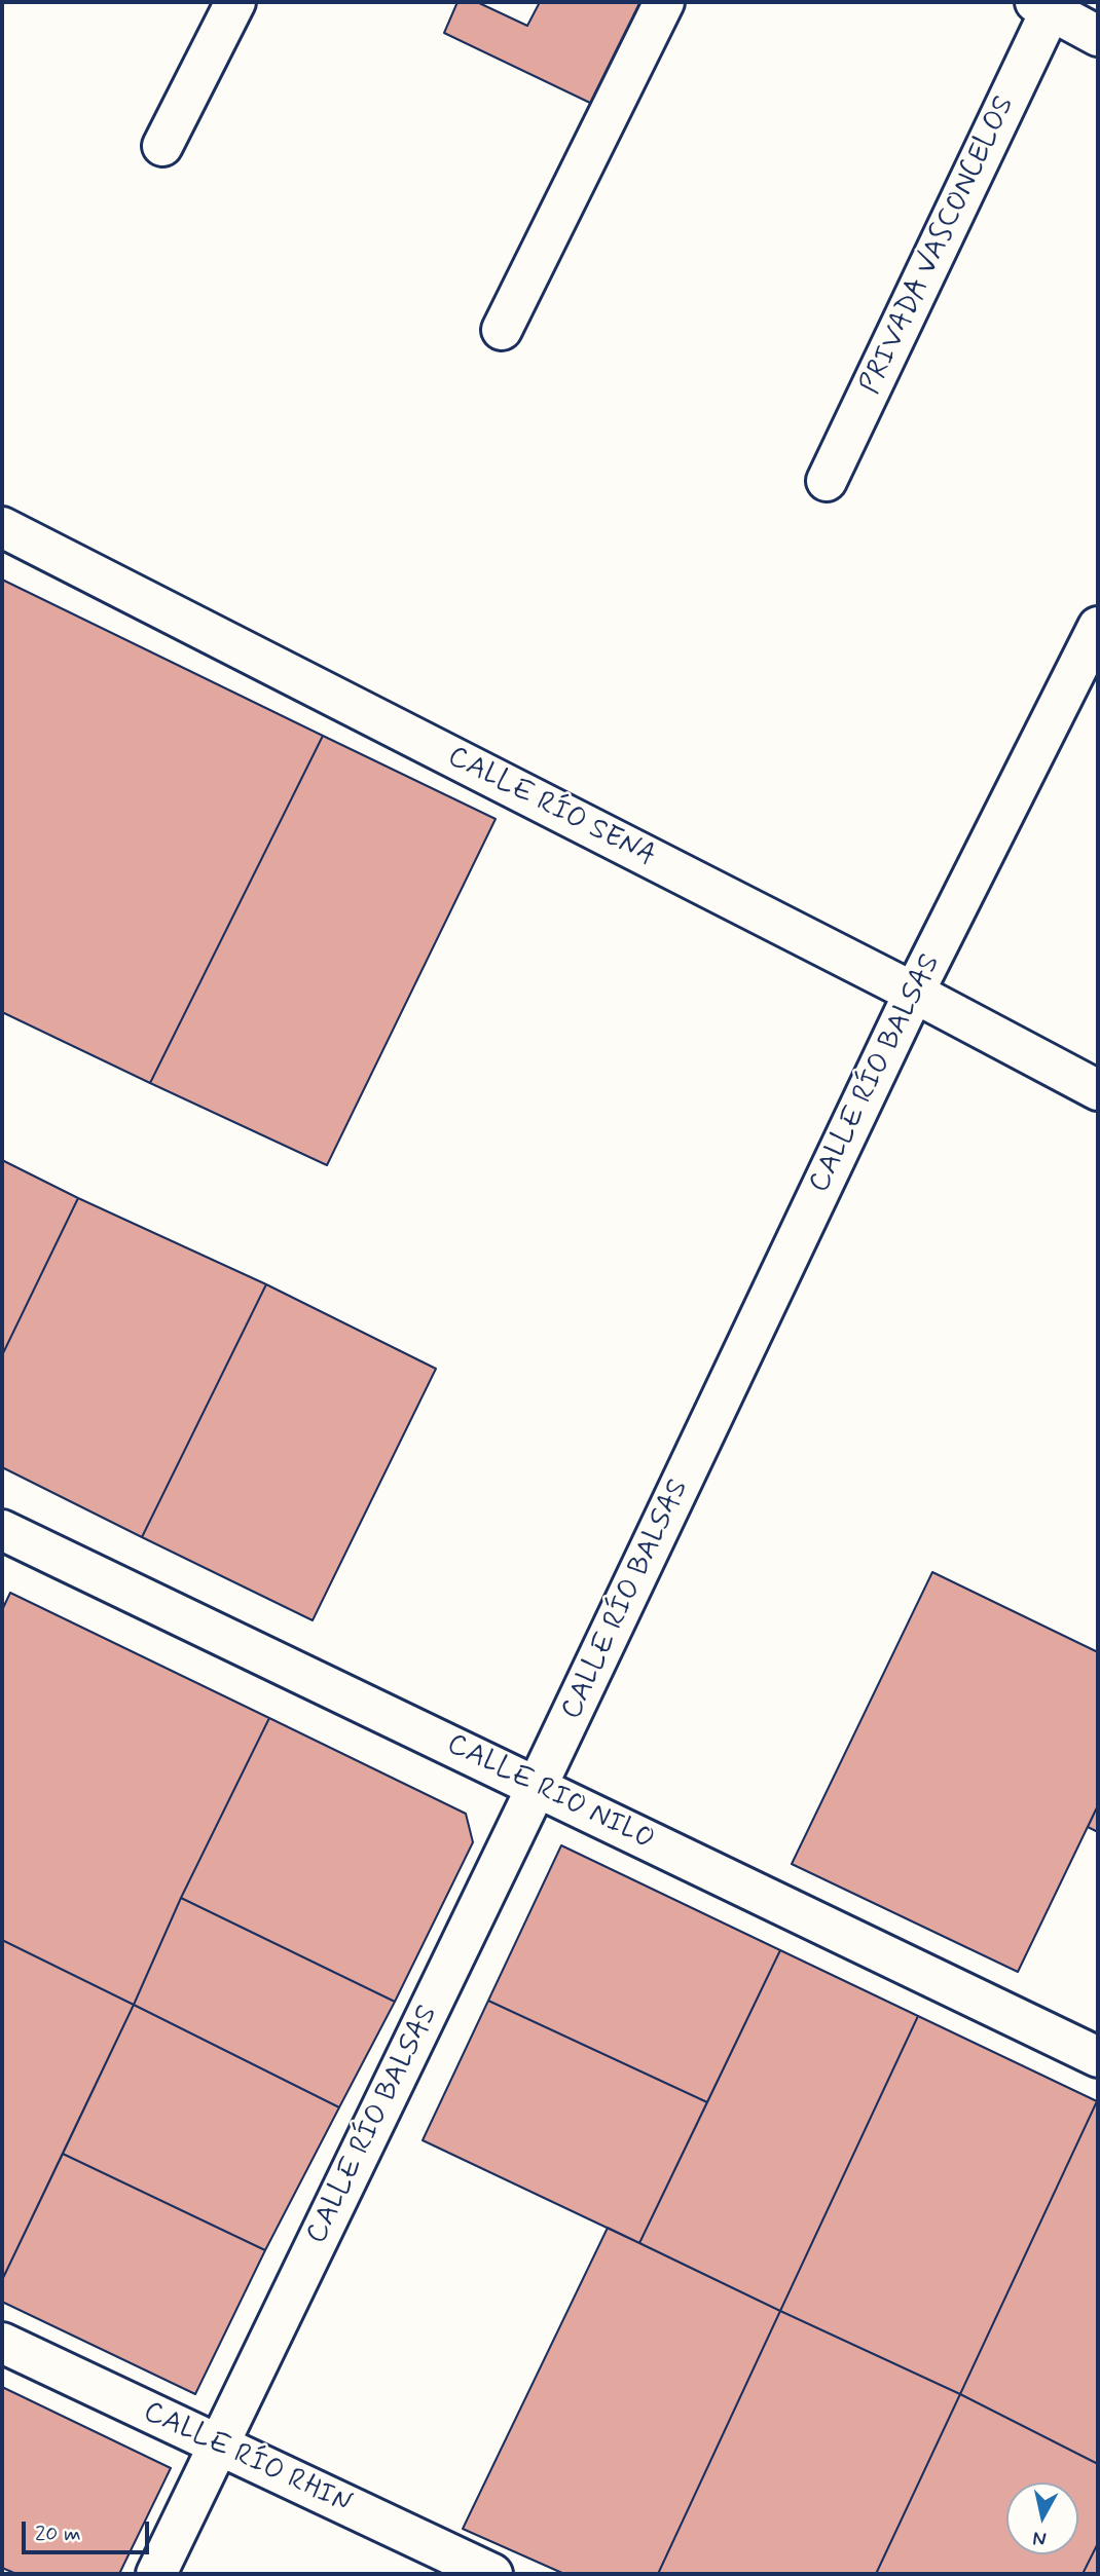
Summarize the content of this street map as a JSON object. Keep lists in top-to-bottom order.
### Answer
{
  "streets": {
    "street": [
      "PRIVADA VASCONCELOS",
      "CALLE RÍO SENA",
      "CALLE RÍO BALSAS",
      "CALLE RIO NILO",
      "CALLE RÍO RHIN"
    ]
  },
  "crossings": [
    ["CALLE RÍO SENA", "CALLE RÍO BALSAS"],
    ["CALLE RÍO BALSAS", "CALLE RIO NILO"],
    ["CALLE RÍO BALSAS", "CALLE RÍO RHIN"]
  ],
  "scale_bar": "20 m",
  "north": "bottom"
}
